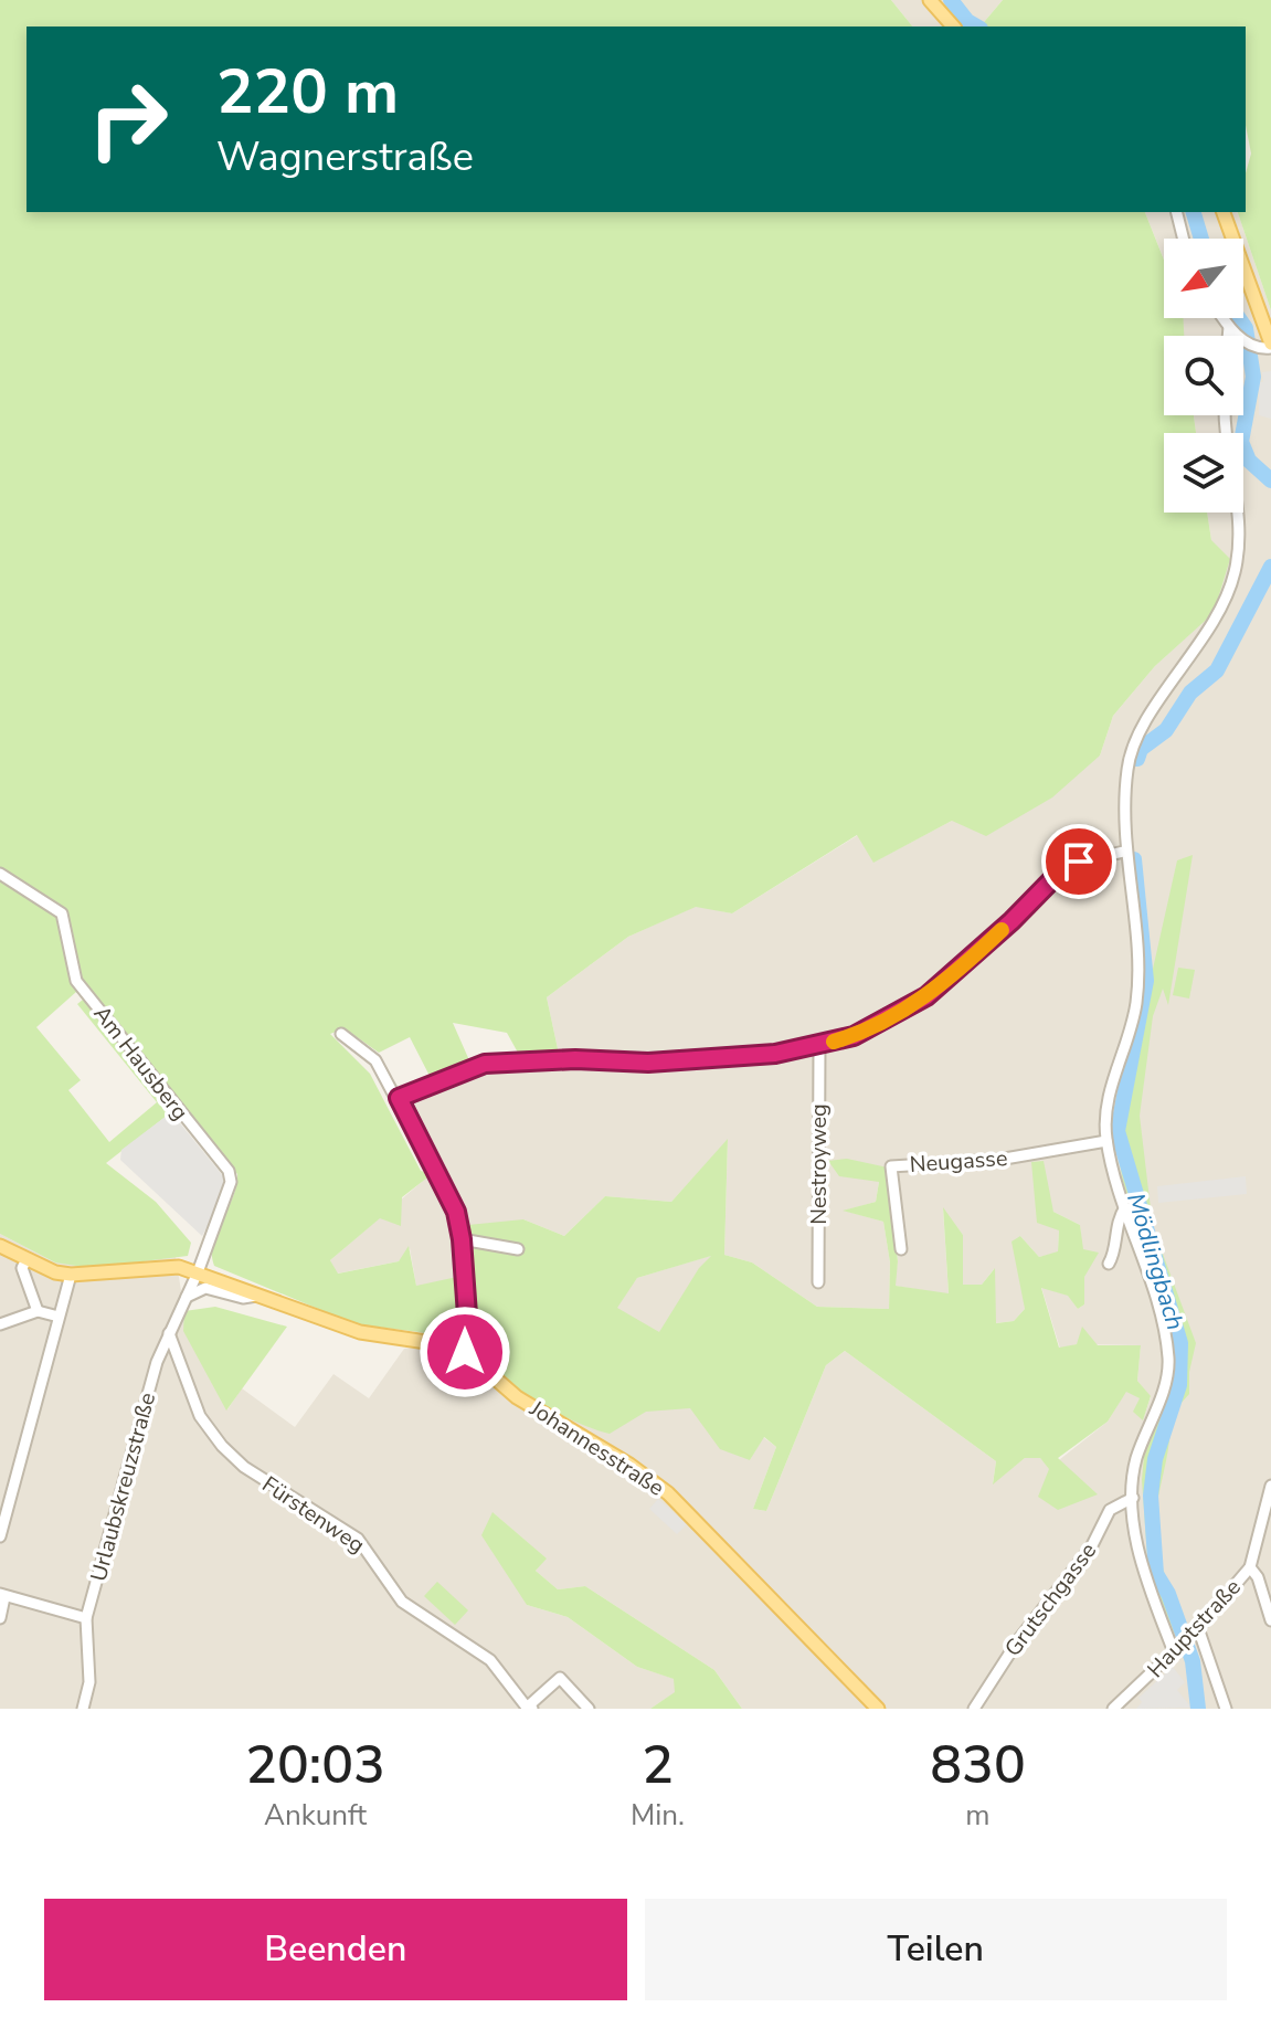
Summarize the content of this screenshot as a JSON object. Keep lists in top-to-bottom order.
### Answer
{
  "streets": {
    "main road": ["Johannesstraße"],
    "street": [
      "Am Hausberg",
      "Neugasse",
      "Nestroyweg",
      "Urlaubskreuzstraße",
      "Fürstenweg",
      "Grutschgasse",
      "Hauptstraße"
    ]
  },
  "crossings": [
    ["Am Hausberg", "Johannesstraße"],
    ["Am Hausberg", "Urlaubskreuzstraße"],
    ["Johannesstraße", "Urlaubskreuzstraße"],
    ["Urlaubskreuzstraße", "Fürstenweg"]
  ],
  "water": ["Mödlingbach"],
  "north": "bottom left",
  "page": {
    "turn": ["220 m", "Wagnerstraße"],
    "eta": [
      "20:03",
      "Ankunft",
      "2",
      "Min.",
      "830",
      "m"
    ],
    "buttons": ["Beenden", "Teilen"]
  }
}
